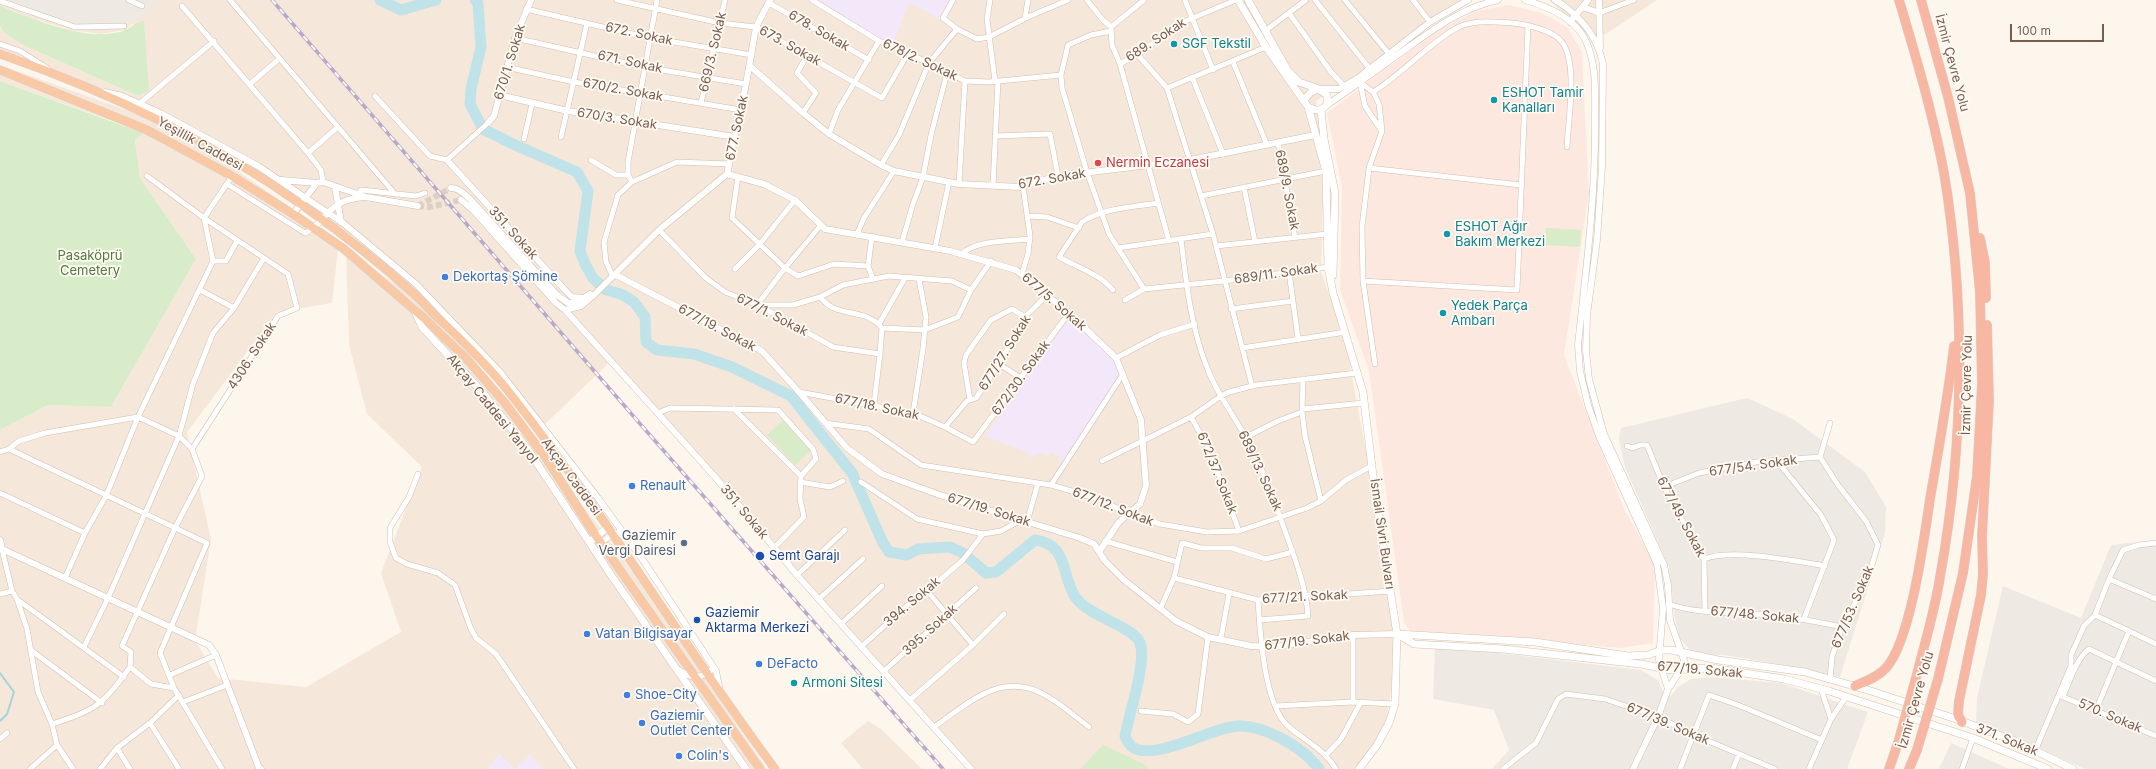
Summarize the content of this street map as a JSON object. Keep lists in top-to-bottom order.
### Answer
{
  "streets": {
    "highway": ["İzmir Çevre Yolu", "Yeşillik Caddesi", "Akçay Caddesi"],
    "main road": [
      "677/19. Sokak",
      "Akçay Caddesi Yanyol",
      "İsmail Sivri Bulvarı",
      "371. Sokak"
    ],
    "street": [
      "678. Sokak",
      "672. Sokak",
      "689. Sokak",
      "673. Sokak",
      "669/3. Sokak",
      "678/2. Sokak",
      "670/1. Sokak",
      "671. Sokak",
      "670/2. Sokak",
      "670/3. Sokak",
      "677. Sokak",
      "689/9. Sokak",
      "351. Sokak",
      "689/11. Sokak",
      "677/5. Sokak",
      "677/1. Sokak",
      "677/27. Sokak",
      "4306. Sokak",
      "672/30. Sokak",
      "677/18. Sokak",
      "677/54. Sokak",
      "689/13. Sokak",
      "672/37. Sokak",
      "677/12. Sokak",
      "677/49. Sokak",
      "677/21. Sokak",
      "394. Sokak",
      "677/53. Sokak",
      "677/48. Sokak",
      "395. Sokak",
      "570. Sokak",
      "677/39. Sokak"
    ]
  },
  "crossings": [
    ["678. Sokak", "677. Sokak"],
    ["672. Sokak", "669/3. Sokak"],
    ["672. Sokak", "670/1. Sokak"],
    ["672. Sokak", "677. Sokak"],
    ["672. Sokak", "689/9. Sokak"],
    ["672. Sokak", "İsmail Sivri Bulvarı"],
    ["689. Sokak", "İsmail Sivri Bulvarı"],
    ["673. Sokak", "669/3. Sokak"],
    ["673. Sokak", "678/2. Sokak"],
    ["673. Sokak", "677. Sokak"],
    ["669/3. Sokak", "671. Sokak"],
    ["669/3. Sokak", "670/2. Sokak"],
    ["670/1. Sokak", "671. Sokak"],
    ["670/1. Sokak", "670/2. Sokak"],
    ["670/1. Sokak", "670/3. Sokak"],
    ["671. Sokak", "677. Sokak"],
    ["670/2. Sokak", "677. Sokak"],
    ["670/3. Sokak", "677. Sokak"],
    ["677. Sokak", "351. Sokak"],
    ["677. Sokak", "677/5. Sokak"],
    ["677. Sokak", "677/1. Sokak"],
    ["677. Sokak", "677/19. Sokak"],
    ["Yeşillik Caddesi", "Akçay Caddesi"],
    ["351. Sokak", "394. Sokak"],
    ["351. Sokak", "395. Sokak"],
    ["689/11. Sokak", "689/13. Sokak"],
    ["689/11. Sokak", "İsmail Sivri Bulvarı"],
    ["677/5. Sokak", "677/19. Sokak"],
    ["677/5. Sokak", "677/27. Sokak"],
    ["677/5. Sokak", "672/30. Sokak"],
    ["677/5. Sokak", "677/12. Sokak"],
    ["677/19. Sokak", "677/18. Sokak"],
    ["677/19. Sokak", "677/12. Sokak"],
    ["677/19. Sokak", "İsmail Sivri Bulvarı"],
    ["677/19. Sokak", "677/53. Sokak"],
    ["677/19. Sokak", "371. Sokak"],
    ["677/27. Sokak", "677/18. Sokak"],
    ["672/30. Sokak", "677/18. Sokak"],
    ["Akçay Caddesi Yanyol", "Akçay Caddesi"],
    ["677/54. Sokak", "677/49. Sokak"],
    ["677/54. Sokak", "677/53. Sokak"],
    ["689/13. Sokak", "677/12. Sokak"],
    ["689/13. Sokak", "677/21. Sokak"],
    ["672/37. Sokak", "677/12. Sokak"],
    ["677/12. Sokak", "İsmail Sivri Bulvarı"],
    ["677/49. Sokak", "677/48. Sokak"],
    ["İsmail Sivri Bulvarı", "677/21. Sokak"],
    ["677/53. Sokak", "677/48. Sokak"]
  ],
  "parks": ["Pasaköprü Cemetery"],
  "places": [
    "SGF Tekstil",
    "ESHOT Tamir Kanalları",
    "Nermin Eczanesi",
    "ESHOT Ağır Bakım Merkezi",
    "Dekortaş Şömine",
    "Yedek Parça Ambarı",
    "Renault",
    "Gaziemir Vergi Dairesi",
    "Semt Garajı",
    "Gaziemir Aktarma Merkezi",
    "Vatan Bilgisayar",
    "DeFacto",
    "Armoni Sitesi",
    "Shoe-City",
    "Gaziemir Outlet Center",
    "Colin's"
  ],
  "scale_bar": "100 m"
}
